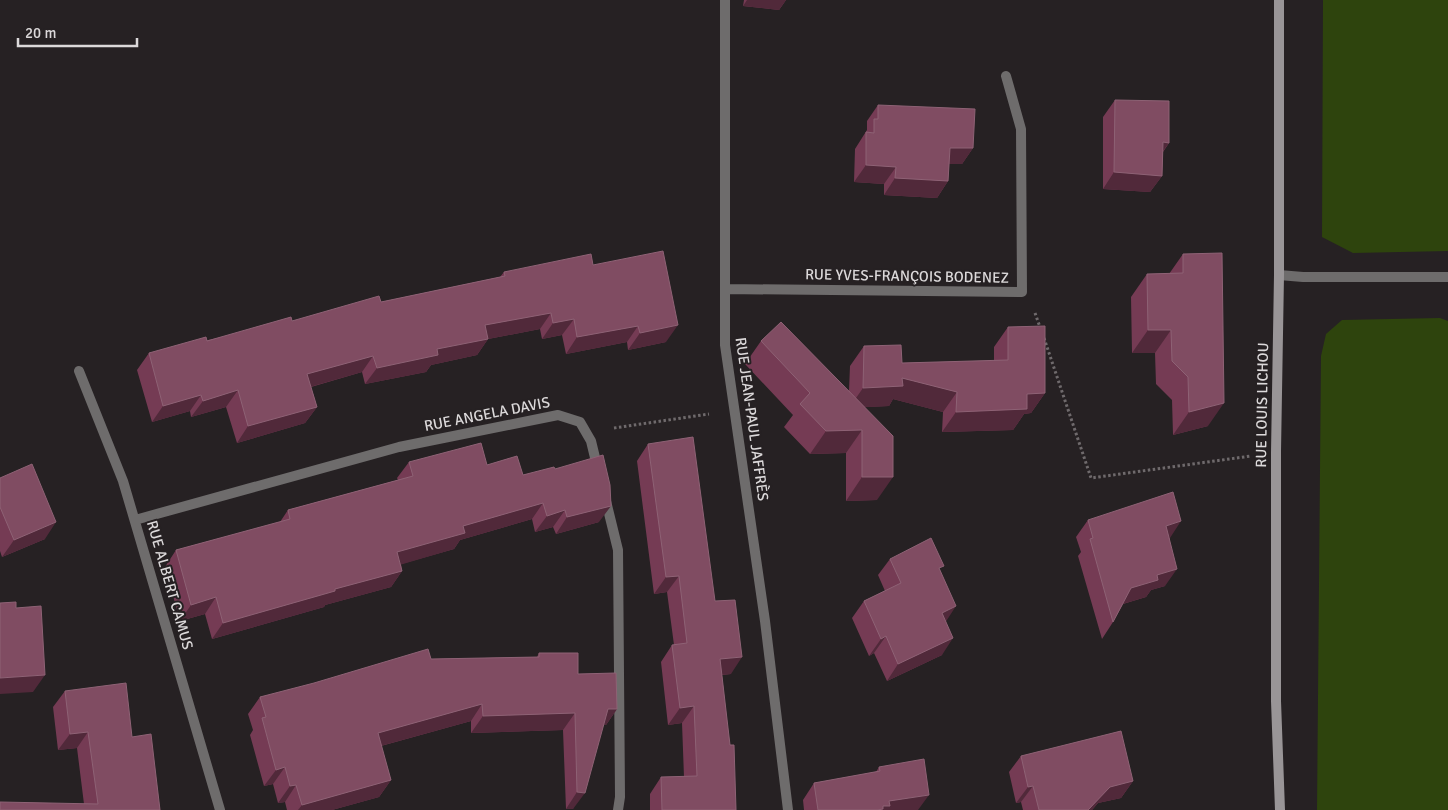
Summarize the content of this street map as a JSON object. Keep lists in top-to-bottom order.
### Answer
{
  "streets": {
    "main road": ["RUE LOUIS LICHOU"],
    "street": [
      "RUE YVES-FRANÇOIS BODENEZ",
      "RUE ANGELA DAVIS",
      "RUE JEAN-PAUL JAFFRÈS",
      "RUE ALBERT CAMUS"
    ]
  },
  "crossings": [
    ["RUE YVES-FRANÇOIS BODENEZ", "RUE JEAN-PAUL JAFFRÈS"],
    ["RUE ANGELA DAVIS", "RUE ALBERT CAMUS"]
  ],
  "scale_bar": "20 m"
}
